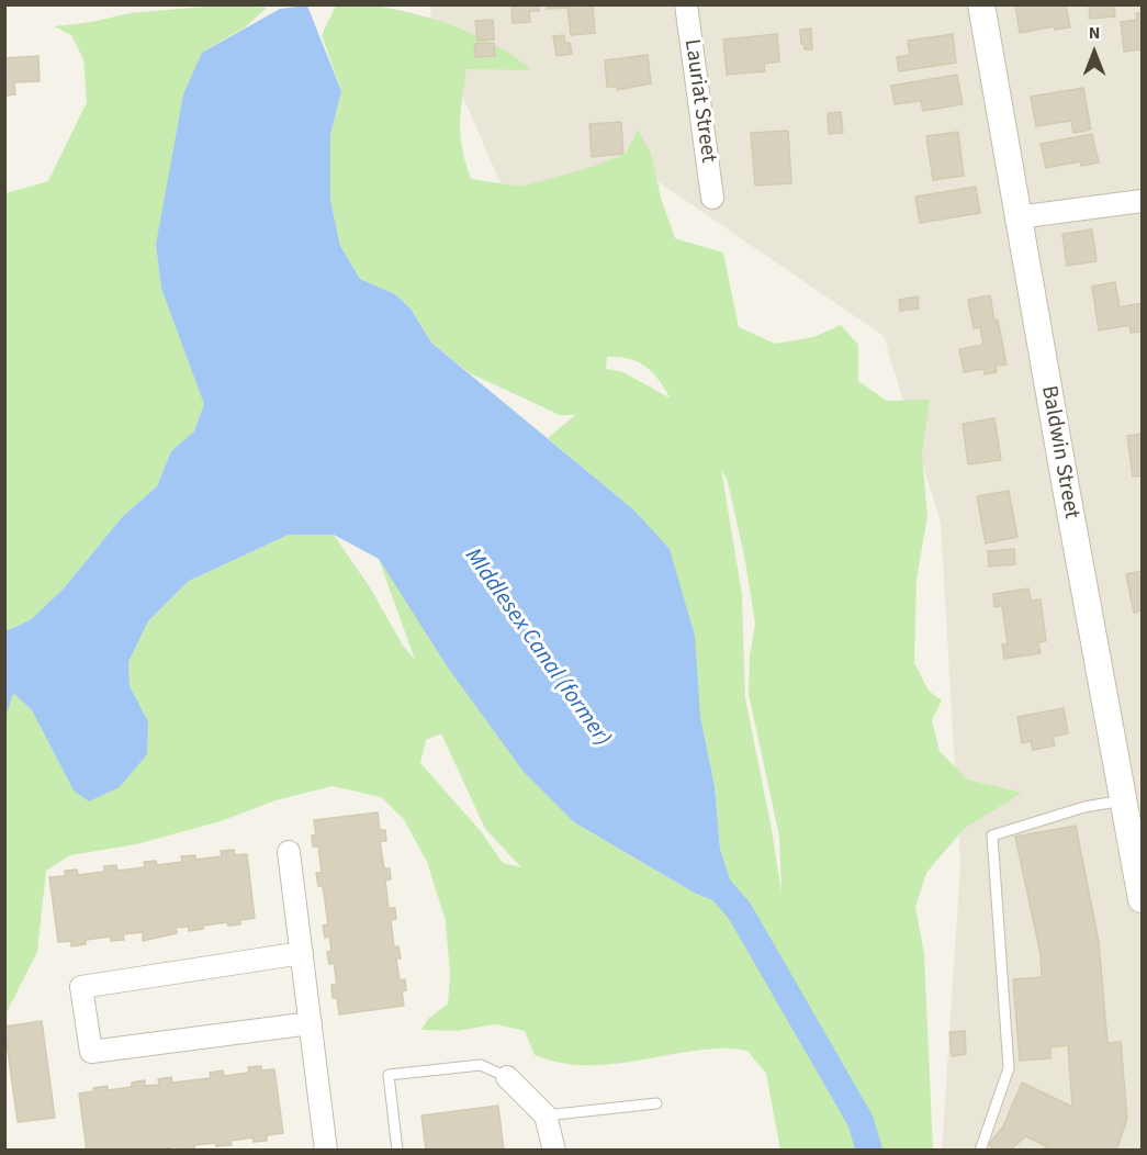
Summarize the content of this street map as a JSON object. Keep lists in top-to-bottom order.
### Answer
{
  "streets": {
    "street": ["Lauriat Street", "Baldwin Street"]
  },
  "water": ["MIddlesex Canal (former)"],
  "north": "top"
}
